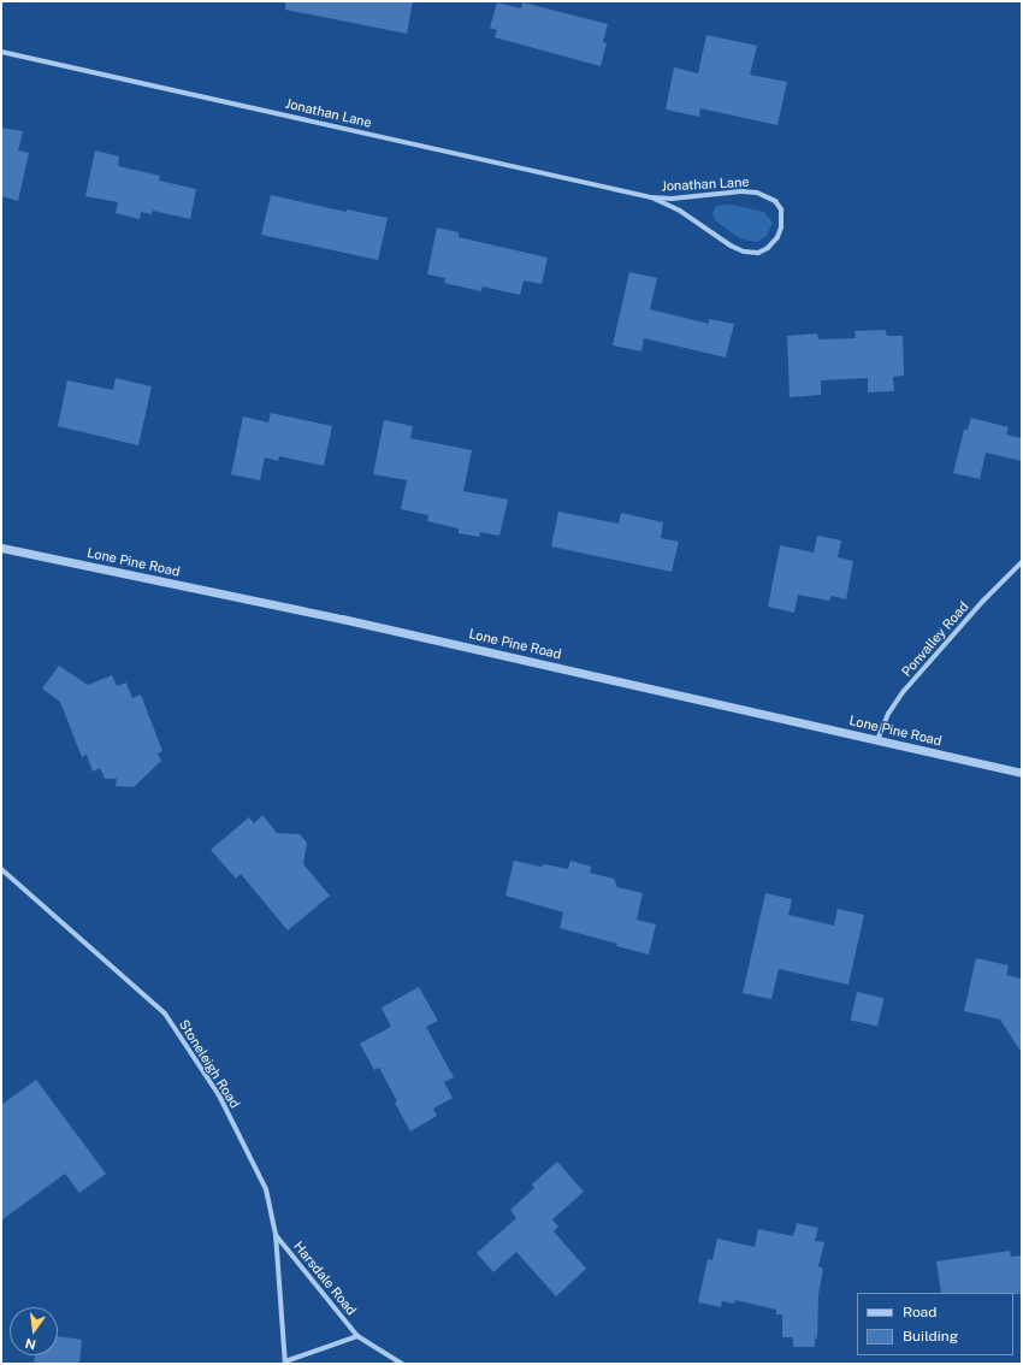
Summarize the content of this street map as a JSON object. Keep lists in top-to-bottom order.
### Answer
{
  "streets": {
    "street": [
      "Jonathan Lane",
      "Lone Pine Road",
      "Ponvalley Road",
      "Stoneleigh Road",
      "Harsdale Road"
    ]
  },
  "crossings": [
    ["Lone Pine Road", "Ponvalley Road"],
    ["Stoneleigh Road", "Harsdale Road"]
  ],
  "legend": ["Road", "Building"],
  "north": "bottom"
}
